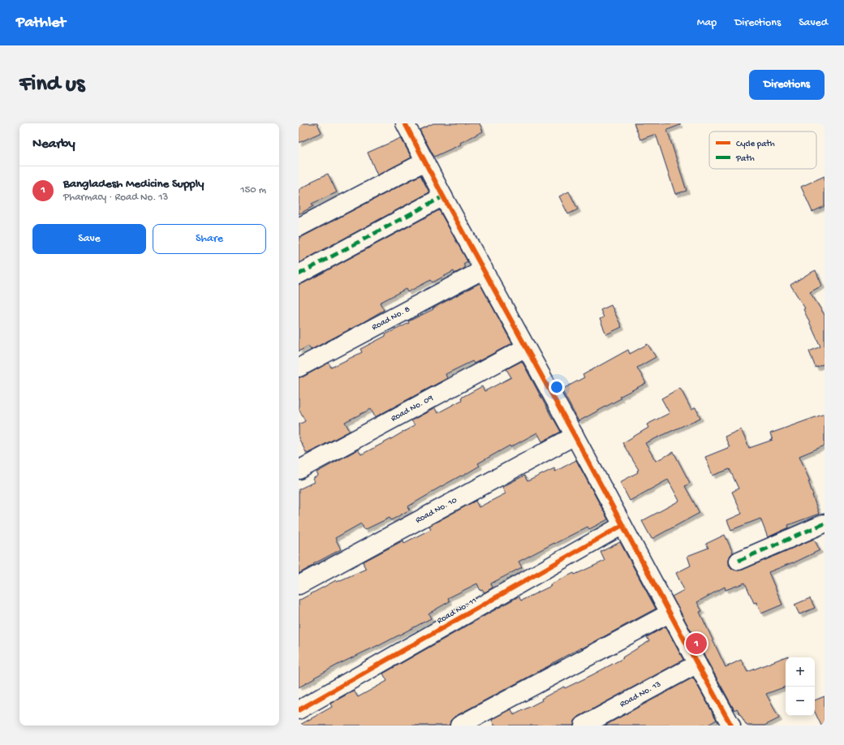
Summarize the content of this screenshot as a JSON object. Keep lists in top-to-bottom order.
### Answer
{
  "streets": {
    "street": [
      "Road No. 8",
      "Road No. 09",
      "Road No. 10",
      "Road No. 11",
      "Road No. 13"
    ]
  },
  "legend": ["Cycle path", "Path"],
  "page": {
    "header": "Pathlet",
    "nav": ["Map", "Directions", "Saved"],
    "buttons": [
      "Directions",
      ["Save", "Share"]
    ],
    "title": "Find us",
    "heading": "Nearby",
    "list": [
      {
        "mark": "1",
        "name": "Bangladesh Medicine Supply",
        "note": "Pharmacy · Road No. 13",
        "value": "150 m"
      }
    ],
    "pins": "1",
    "map_buttons": ["+", "−"]
  }
}
